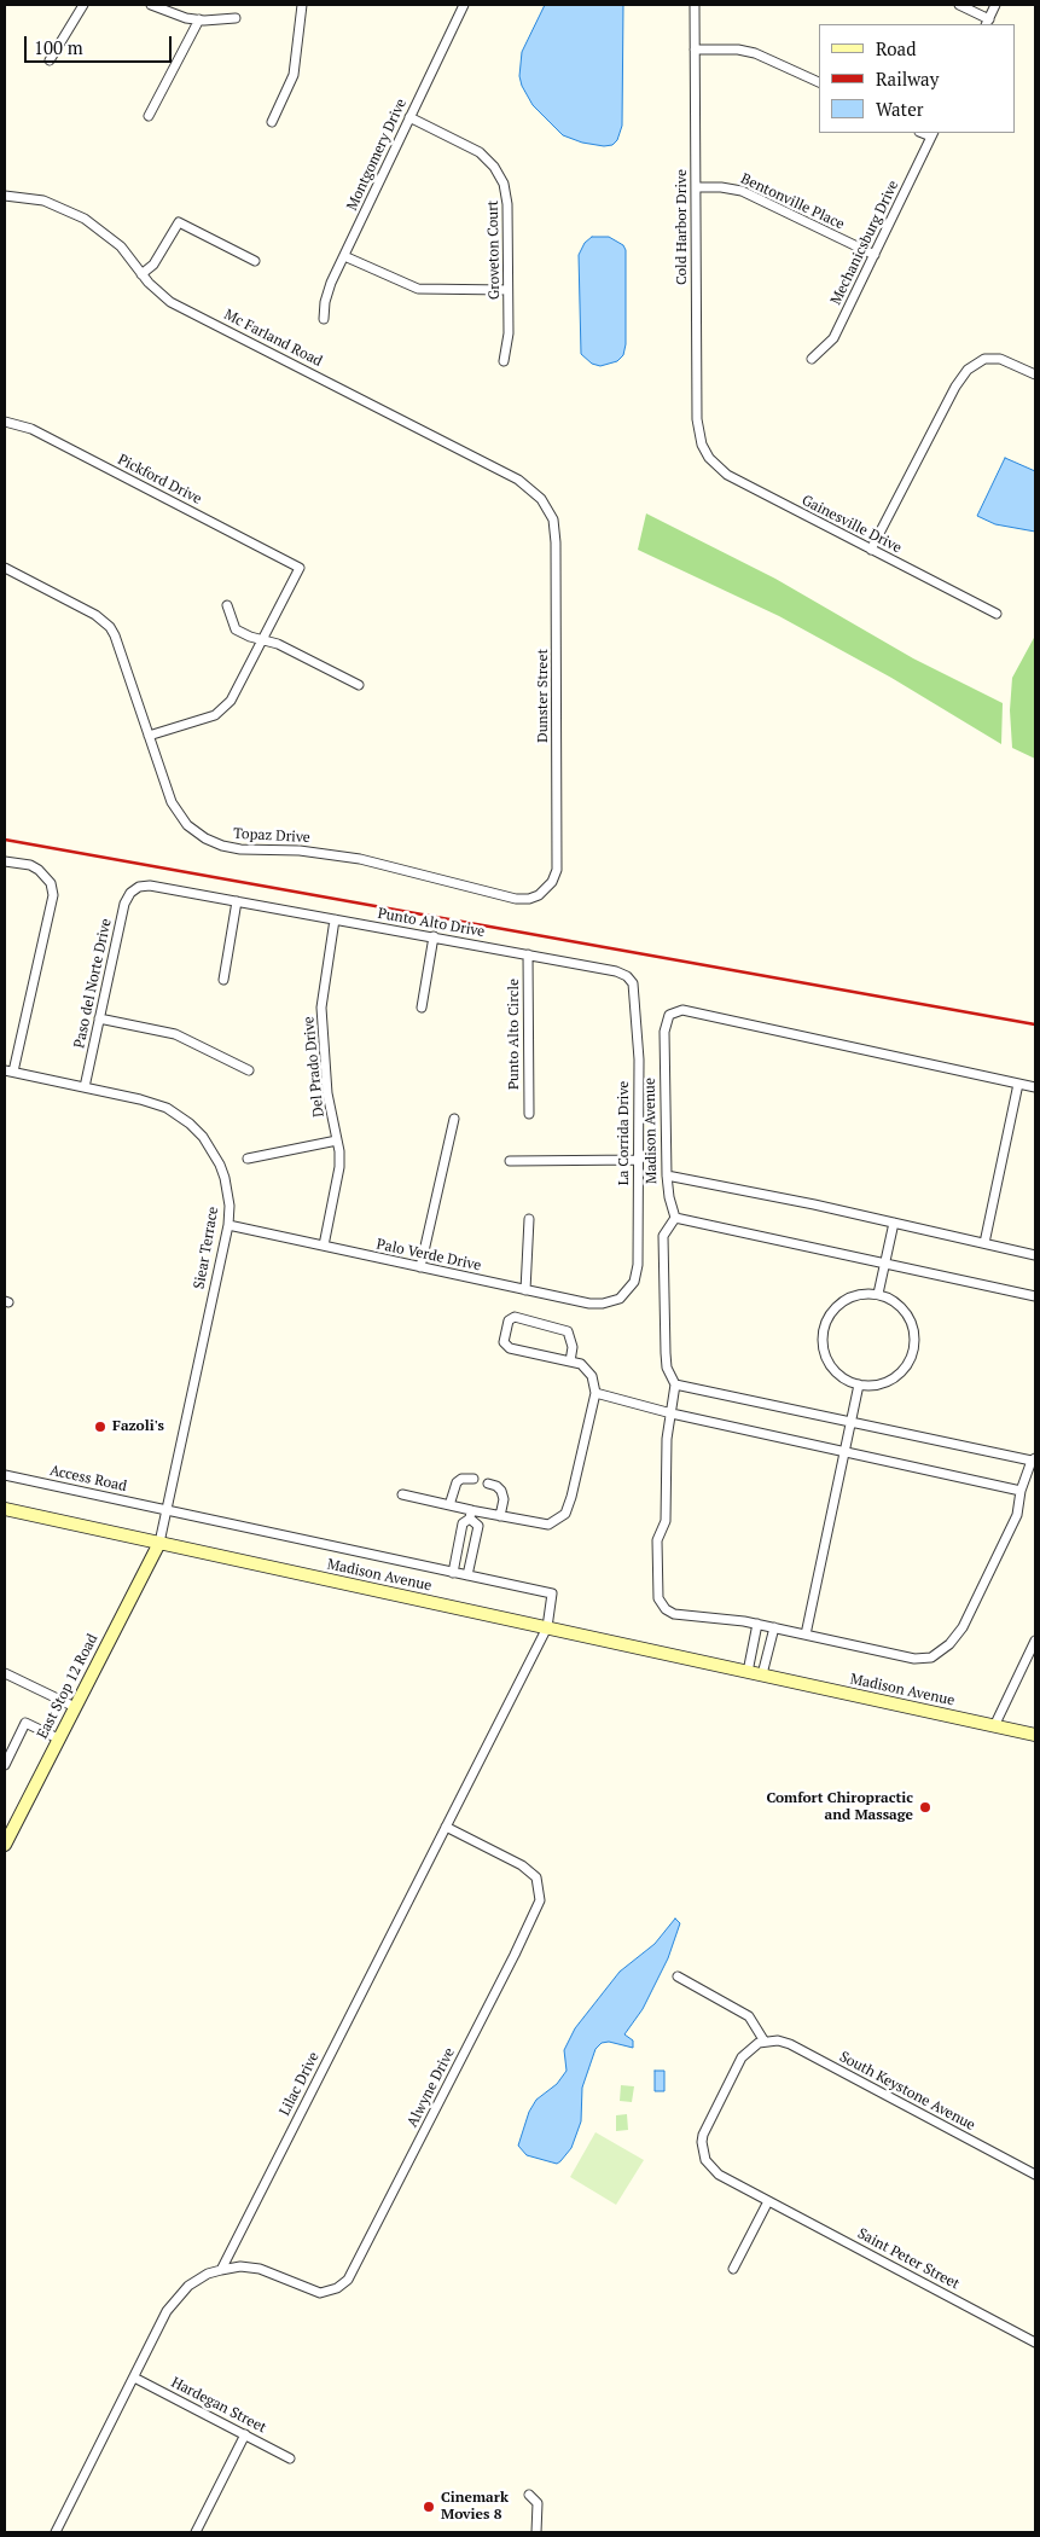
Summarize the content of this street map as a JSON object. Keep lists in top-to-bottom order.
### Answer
{
  "streets": {
    "main road": ["Madison Avenue", "East Stop 12 Road"],
    "street": [
      "Montgomery Drive",
      "Bentonville Place",
      "Cold Harbor Drive",
      "Mechanicsburg Drive",
      "Groveton Court",
      "Mc Farland Road",
      "Pickford Drive",
      "Gainesville Drive",
      "Dunster Street",
      "Topaz Drive",
      "Punto Alto Drive",
      "Paso del Norte Drive",
      "Punto Alto Circle",
      "Del Prado Drive",
      "La Corrida Drive",
      "Siear Terrace",
      "Palo Verde Drive",
      "Access Road",
      "Lilac Drive",
      "Alwyne Drive",
      "South Keystone Avenue",
      "Saint Peter Street",
      "Hardegan Street"
    ]
  },
  "crossings": [
    ["Montgomery Drive", "Groveton Court"],
    ["Bentonville Place", "Cold Harbor Drive"],
    ["Bentonville Place", "Mechanicsburg Drive"],
    ["Cold Harbor Drive", "Gainesville Drive"],
    ["Mc Farland Road", "Dunster Street"],
    ["Dunster Street", "Topaz Drive"],
    ["Punto Alto Drive", "Paso del Norte Drive"],
    ["Punto Alto Drive", "Punto Alto Circle"],
    ["Punto Alto Drive", "Del Prado Drive"],
    ["Punto Alto Drive", "La Corrida Drive"],
    ["Paso del Norte Drive", "Siear Terrace"],
    ["Del Prado Drive", "Palo Verde Drive"],
    ["Madison Avenue", "Siear Terrace"],
    ["Madison Avenue", "East Stop 12 Road"],
    ["Madison Avenue", "Lilac Drive"],
    ["La Corrida Drive", "Palo Verde Drive"],
    ["Siear Terrace", "Palo Verde Drive"],
    ["Siear Terrace", "Access Road"],
    ["Siear Terrace", "East Stop 12 Road"],
    ["Access Road", "Lilac Drive"],
    ["Lilac Drive", "Alwyne Drive"],
    ["South Keystone Avenue", "Saint Peter Street"]
  ],
  "places": ["Fazoli's", "Comfort Chiropractic and Massage", "Cinemark Movies 8"],
  "legend": ["Road", "Railway", "Water"],
  "scale_bar": "100 m"
}
